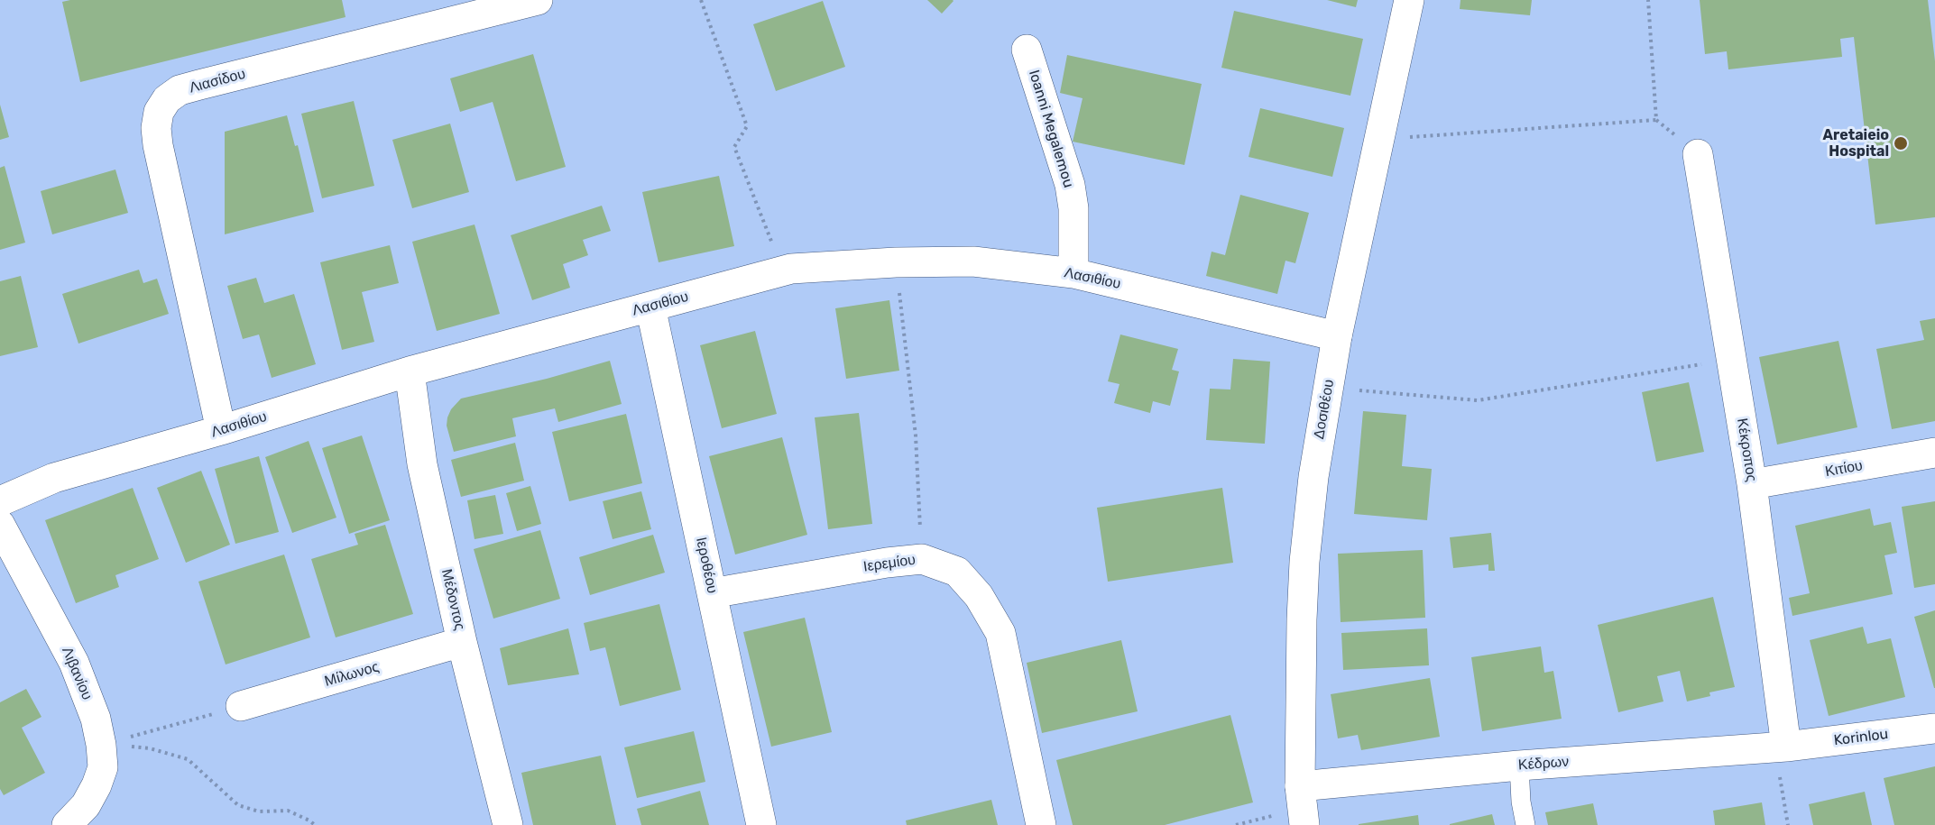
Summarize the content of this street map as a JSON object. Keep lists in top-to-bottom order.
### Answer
{
  "streets": {
    "street": [
      "Λιασίδου",
      "Ioanni Megalemou",
      "Λασιθίου",
      "Δοσιθέου",
      "Κέκροπος",
      "Κιτίου",
      "Ιερεμίου",
      "Ιεροθέου",
      "Μέδοντος",
      "Λιβανίου",
      "Μίλωνος",
      "Korinlou",
      "Κέδρων"
    ]
  },
  "crossings": [
    ["Λιασίδου", "Λασιθίου"],
    ["Ioanni Megalemou", "Λασιθίου"],
    ["Λασιθίου", "Δοσιθέου"],
    ["Λασιθίου", "Ιεροθέου"],
    ["Λασιθίου", "Μέδοντος"],
    ["Δοσιθέου", "Κέδρων"],
    ["Κέκροπος", "Κιτίου"],
    ["Κέκροπος", "Korinlou"],
    ["Κέκροπος", "Κέδρων"],
    ["Ιερεμίου", "Ιεροθέου"],
    ["Μέδοντος", "Μίλωνος"],
    ["Korinlou", "Κέδρων"]
  ],
  "places": ["Aretaieio Hospital"]
}
